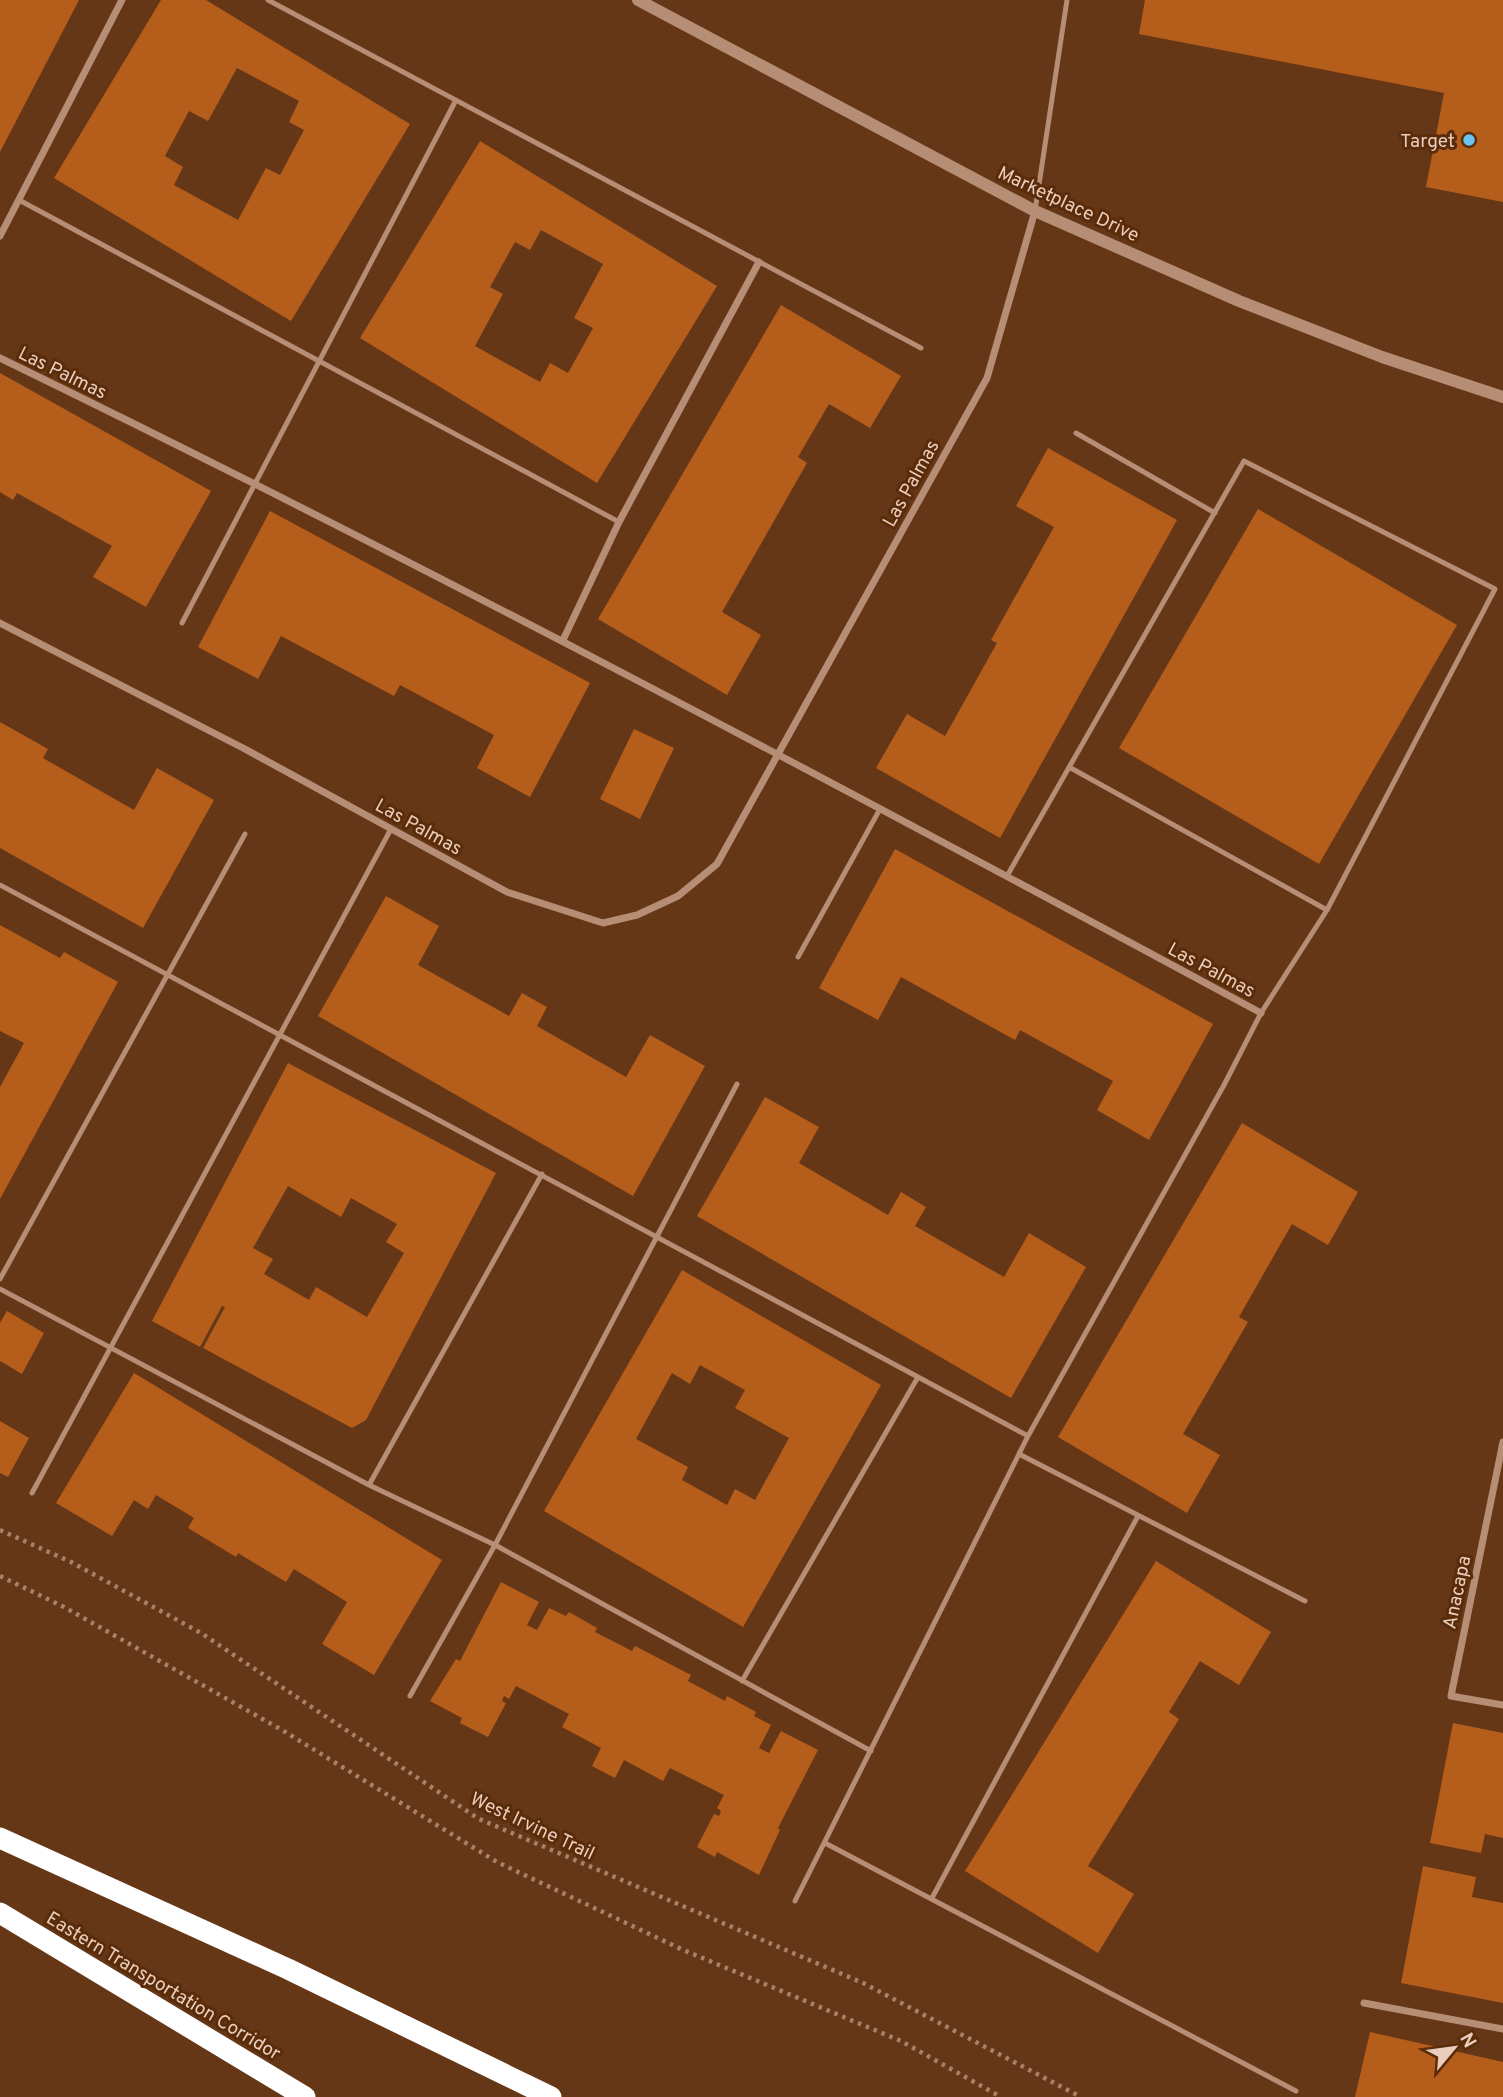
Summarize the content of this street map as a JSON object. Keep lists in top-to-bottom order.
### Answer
{
  "streets": {
    "highway": ["Eastern Transportation Corridor"],
    "street": ["Marketplace Drive", "Las Palmas", "Anacapa"],
    "path": ["West Irvine Trail"]
  },
  "crossings": [
    ["Marketplace Drive", "Las Palmas"]
  ],
  "places": ["Target"],
  "north": "top right"
}
